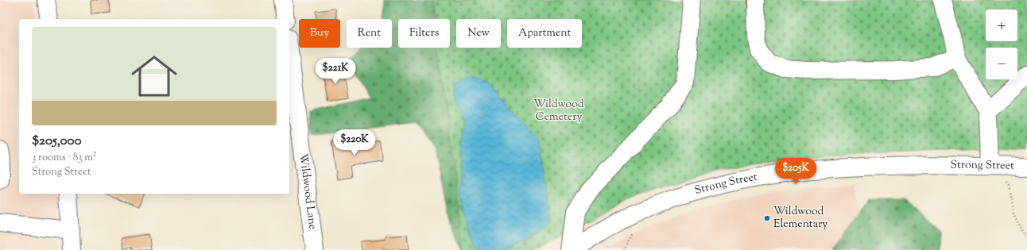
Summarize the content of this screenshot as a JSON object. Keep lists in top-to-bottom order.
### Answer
{
  "streets": {
    "main road": ["Strong Street", "Wildwood Lane"]
  },
  "parks": ["Wildwood Cemetery"],
  "places": ["Wildwood Elementary"],
  "page": {
    "map_buttons": ["+", "−"],
    "chip": [
      "Buy",
      "Rent",
      "Filters",
      "New",
      "Apartment"
    ],
    "list": [
      {
        "name": "$205,000",
        "note": "3 rooms · 83 m² · Strong Street"
      }
    ],
    "price": ["$221K", "$220K", "$205K"]
  }
}
